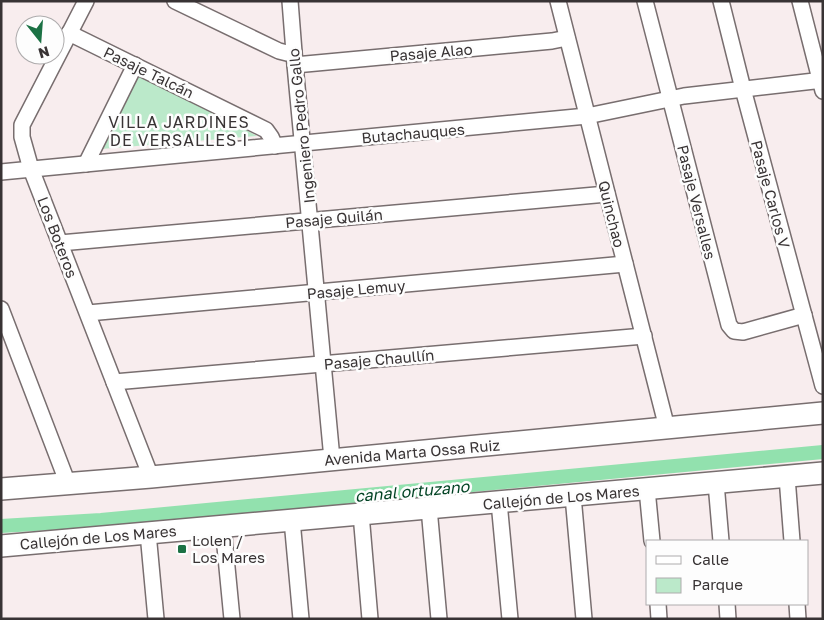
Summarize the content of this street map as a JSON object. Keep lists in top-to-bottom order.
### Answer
{
  "streets": {
    "street": [
      "Pasaje Alao",
      "Pasaje Talcán",
      "Ingeniero Pedro Gallo",
      "Butachauques",
      "Pasaje Carlos V",
      "Pasaje Versalles",
      "Quinchao",
      "Pasaje Quilán",
      "Los Boteros",
      "Pasaje Lemuy",
      "Pasaje Chaullín",
      "Avenida Marta Ossa Ruiz",
      "Callejón de Los Mares"
    ]
  },
  "crossings": [
    ["Pasaje Alao", "Ingeniero Pedro Gallo"],
    ["Pasaje Alao", "Quinchao"],
    ["Pasaje Talcán", "Butachauques"],
    ["Pasaje Talcán", "Los Boteros"],
    ["Ingeniero Pedro Gallo", "Butachauques"],
    ["Ingeniero Pedro Gallo", "Pasaje Quilán"],
    ["Ingeniero Pedro Gallo", "Pasaje Lemuy"],
    ["Ingeniero Pedro Gallo", "Pasaje Chaullín"],
    ["Ingeniero Pedro Gallo", "Avenida Marta Ossa Ruiz"],
    ["Butachauques", "Pasaje Carlos V"],
    ["Butachauques", "Pasaje Versalles"],
    ["Butachauques", "Quinchao"],
    ["Butachauques", "Los Boteros"],
    ["Pasaje Carlos V", "Pasaje Versalles"],
    ["Quinchao", "Pasaje Quilán"],
    ["Quinchao", "Pasaje Lemuy"],
    ["Quinchao", "Pasaje Chaullín"],
    ["Quinchao", "Avenida Marta Ossa Ruiz"],
    ["Pasaje Quilán", "Los Boteros"],
    ["Los Boteros", "Pasaje Lemuy"],
    ["Los Boteros", "Pasaje Chaullín"],
    ["Los Boteros", "Avenida Marta Ossa Ruiz"]
  ],
  "districts": ["VILLA JARDINES DE VERSALLES I"],
  "water": ["canal ortuzano"],
  "places": {
    "transit": ["Lolen / Los Mares"]
  },
  "legend": ["Calle", "Parque"],
  "north": "bottom"
}
